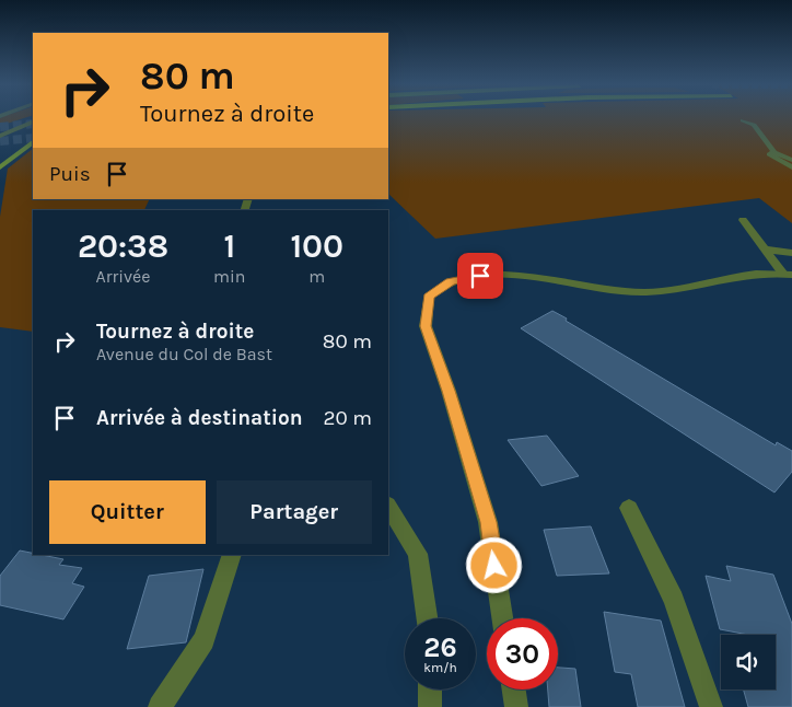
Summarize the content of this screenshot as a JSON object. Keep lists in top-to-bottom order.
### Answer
{
  "page": {
    "turn": ["80 m", "Tournez à droite"],
    "then": "Puis",
    "eta": [
      "20:38",
      "Arrivée",
      "1",
      "min",
      "100",
      "m"
    ],
    "list": [
      {
        "name": "Tournez à droite",
        "note": "Avenue du Col de Bast",
        "value": "80 m"
      },
      {
        "name": "Arrivée à destination",
        "value": "20 m"
      }
    ],
    "buttons": ["Quitter", "Partager"],
    "speed": "26 km/h",
    "limit": "30"
  }
}
